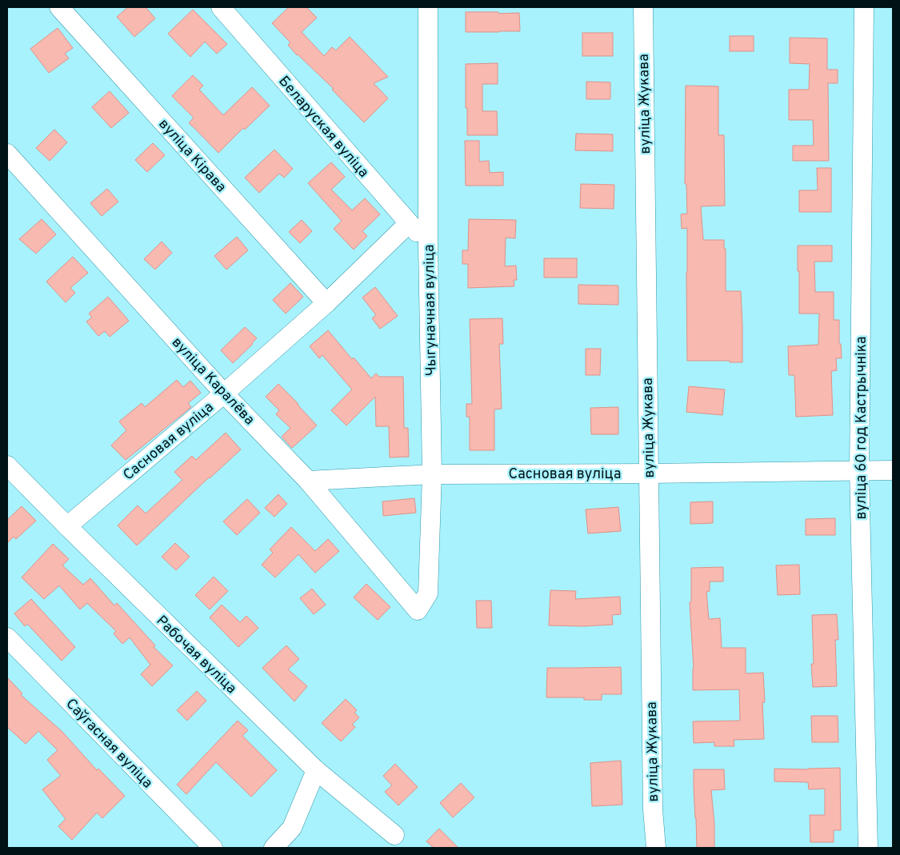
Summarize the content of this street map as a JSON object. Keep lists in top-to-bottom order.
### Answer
{
  "streets": {
    "street": [
      "вуліца Жукава",
      "Беларуская вуліца",
      "вуліца Кірава",
      "Чыгуначная вуліца",
      "вуліца Каралёва",
      "вуліца 60 год Кастрычніка",
      "Сасновая вуліца",
      "Рабочая вуліца",
      "Саўгасная вуліца"
    ]
  },
  "crossings": [
    ["вуліца Жукава", "Сасновая вуліца"],
    ["Беларуская вуліца", "Чыгуначная вуліца"],
    ["Беларуская вуліца", "Сасновая вуліца"],
    ["вуліца Кірава", "Сасновая вуліца"],
    ["Чыгуначная вуліца", "вуліца Каралёва"],
    ["Чыгуначная вуліца", "Сасновая вуліца"],
    ["вуліца Каралёва", "Сасновая вуліца"],
    ["вуліца 60 год Кастрычніка", "Сасновая вуліца"],
    ["Сасновая вуліца", "Рабочая вуліца"]
  ]
}
